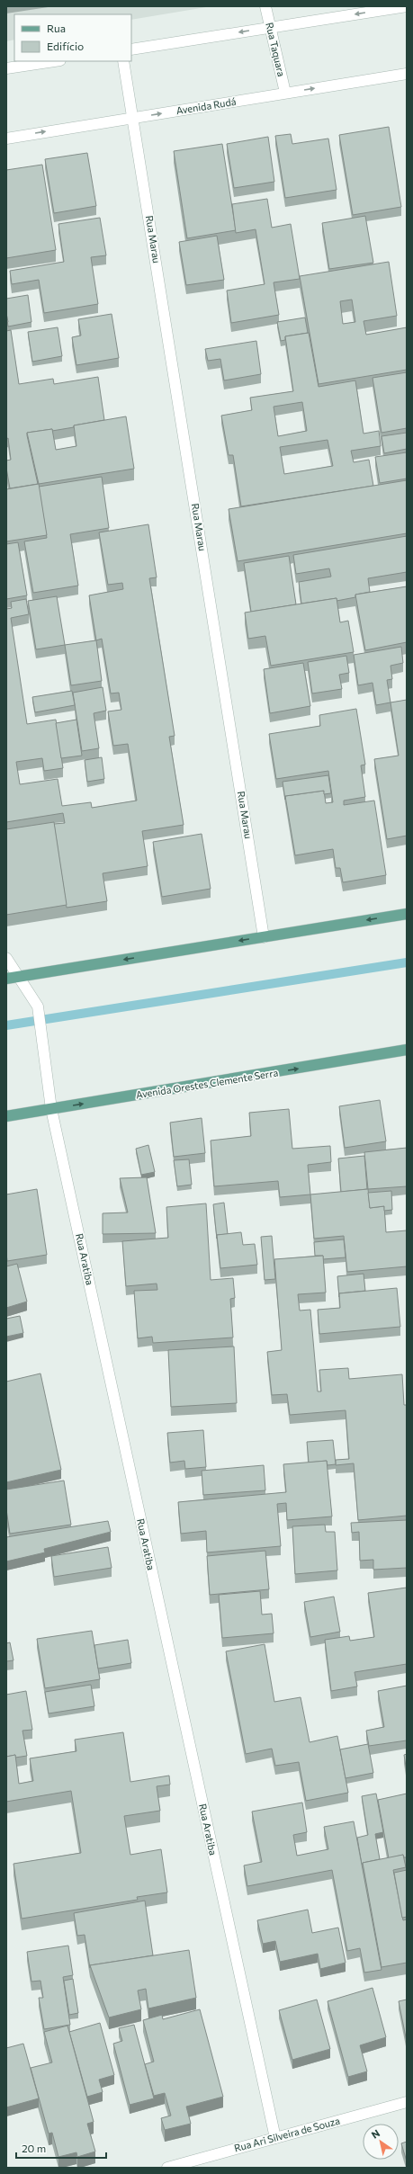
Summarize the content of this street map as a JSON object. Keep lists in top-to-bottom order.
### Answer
{
  "streets": {
    "main road": ["Avenida Orestes Clemente Serra"],
    "street": [
      "Rua Taquara",
      "Avenida Rudá",
      "Rua Marau",
      "Rua Aratiba",
      "Rua Ari Silveira de Souza"
    ]
  },
  "crossings": [
    ["Rua Taquara", "Avenida Rudá"],
    ["Avenida Rudá", "Rua Marau"],
    ["Avenida Orestes Clemente Serra", "Rua Aratiba"],
    ["Rua Aratiba", "Rua Ari Silveira de Souza"]
  ],
  "one_way": ["Avenida Orestes Clemente Serra"],
  "legend": ["Rua", "Edifício"],
  "scale_bar": "20 m",
  "north": "top left"
}
